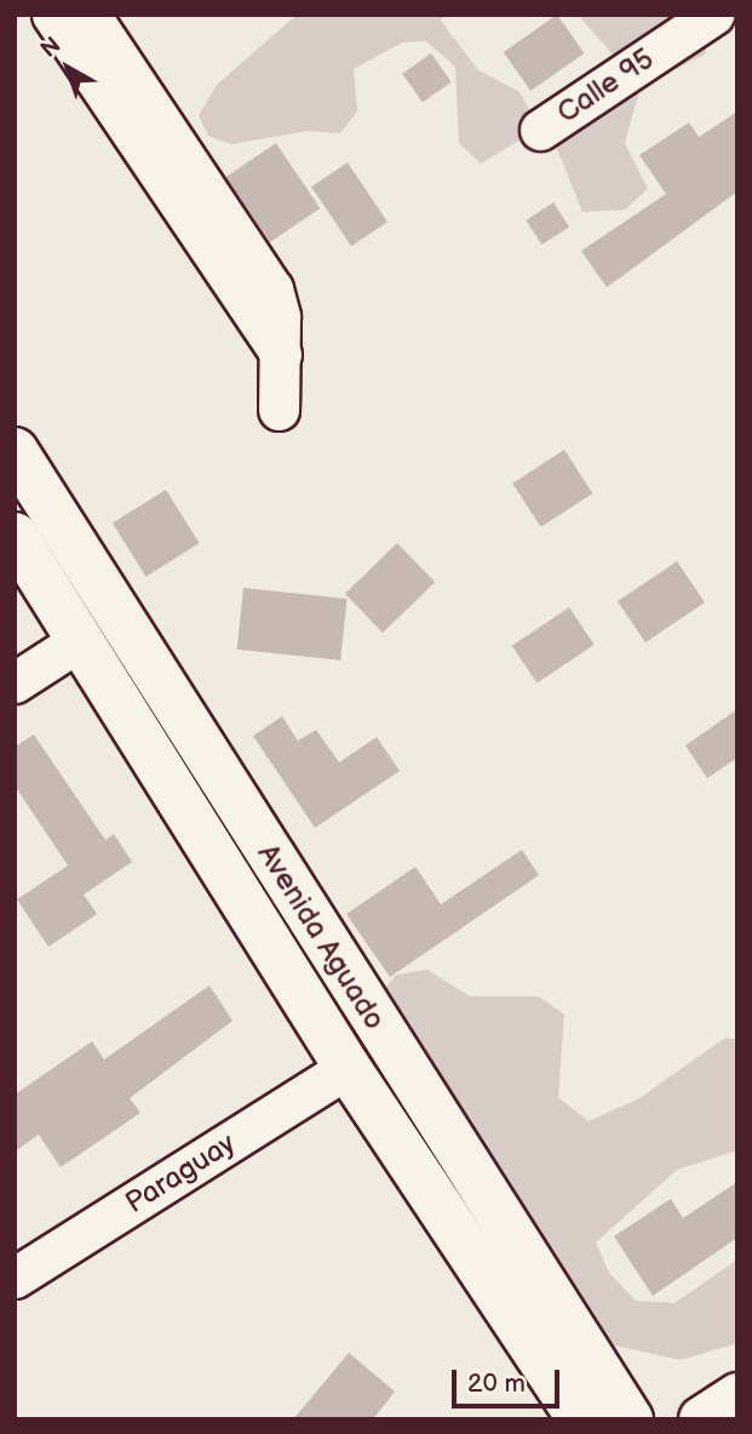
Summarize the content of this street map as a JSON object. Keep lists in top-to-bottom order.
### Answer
{
  "streets": {
    "main road": ["Avenida Aguado"],
    "street": ["Calle 95", "Paraguay"]
  },
  "crossings": [
    ["Avenida Aguado", "Paraguay"]
  ],
  "scale_bar": "20 m",
  "north": "top left"
}
